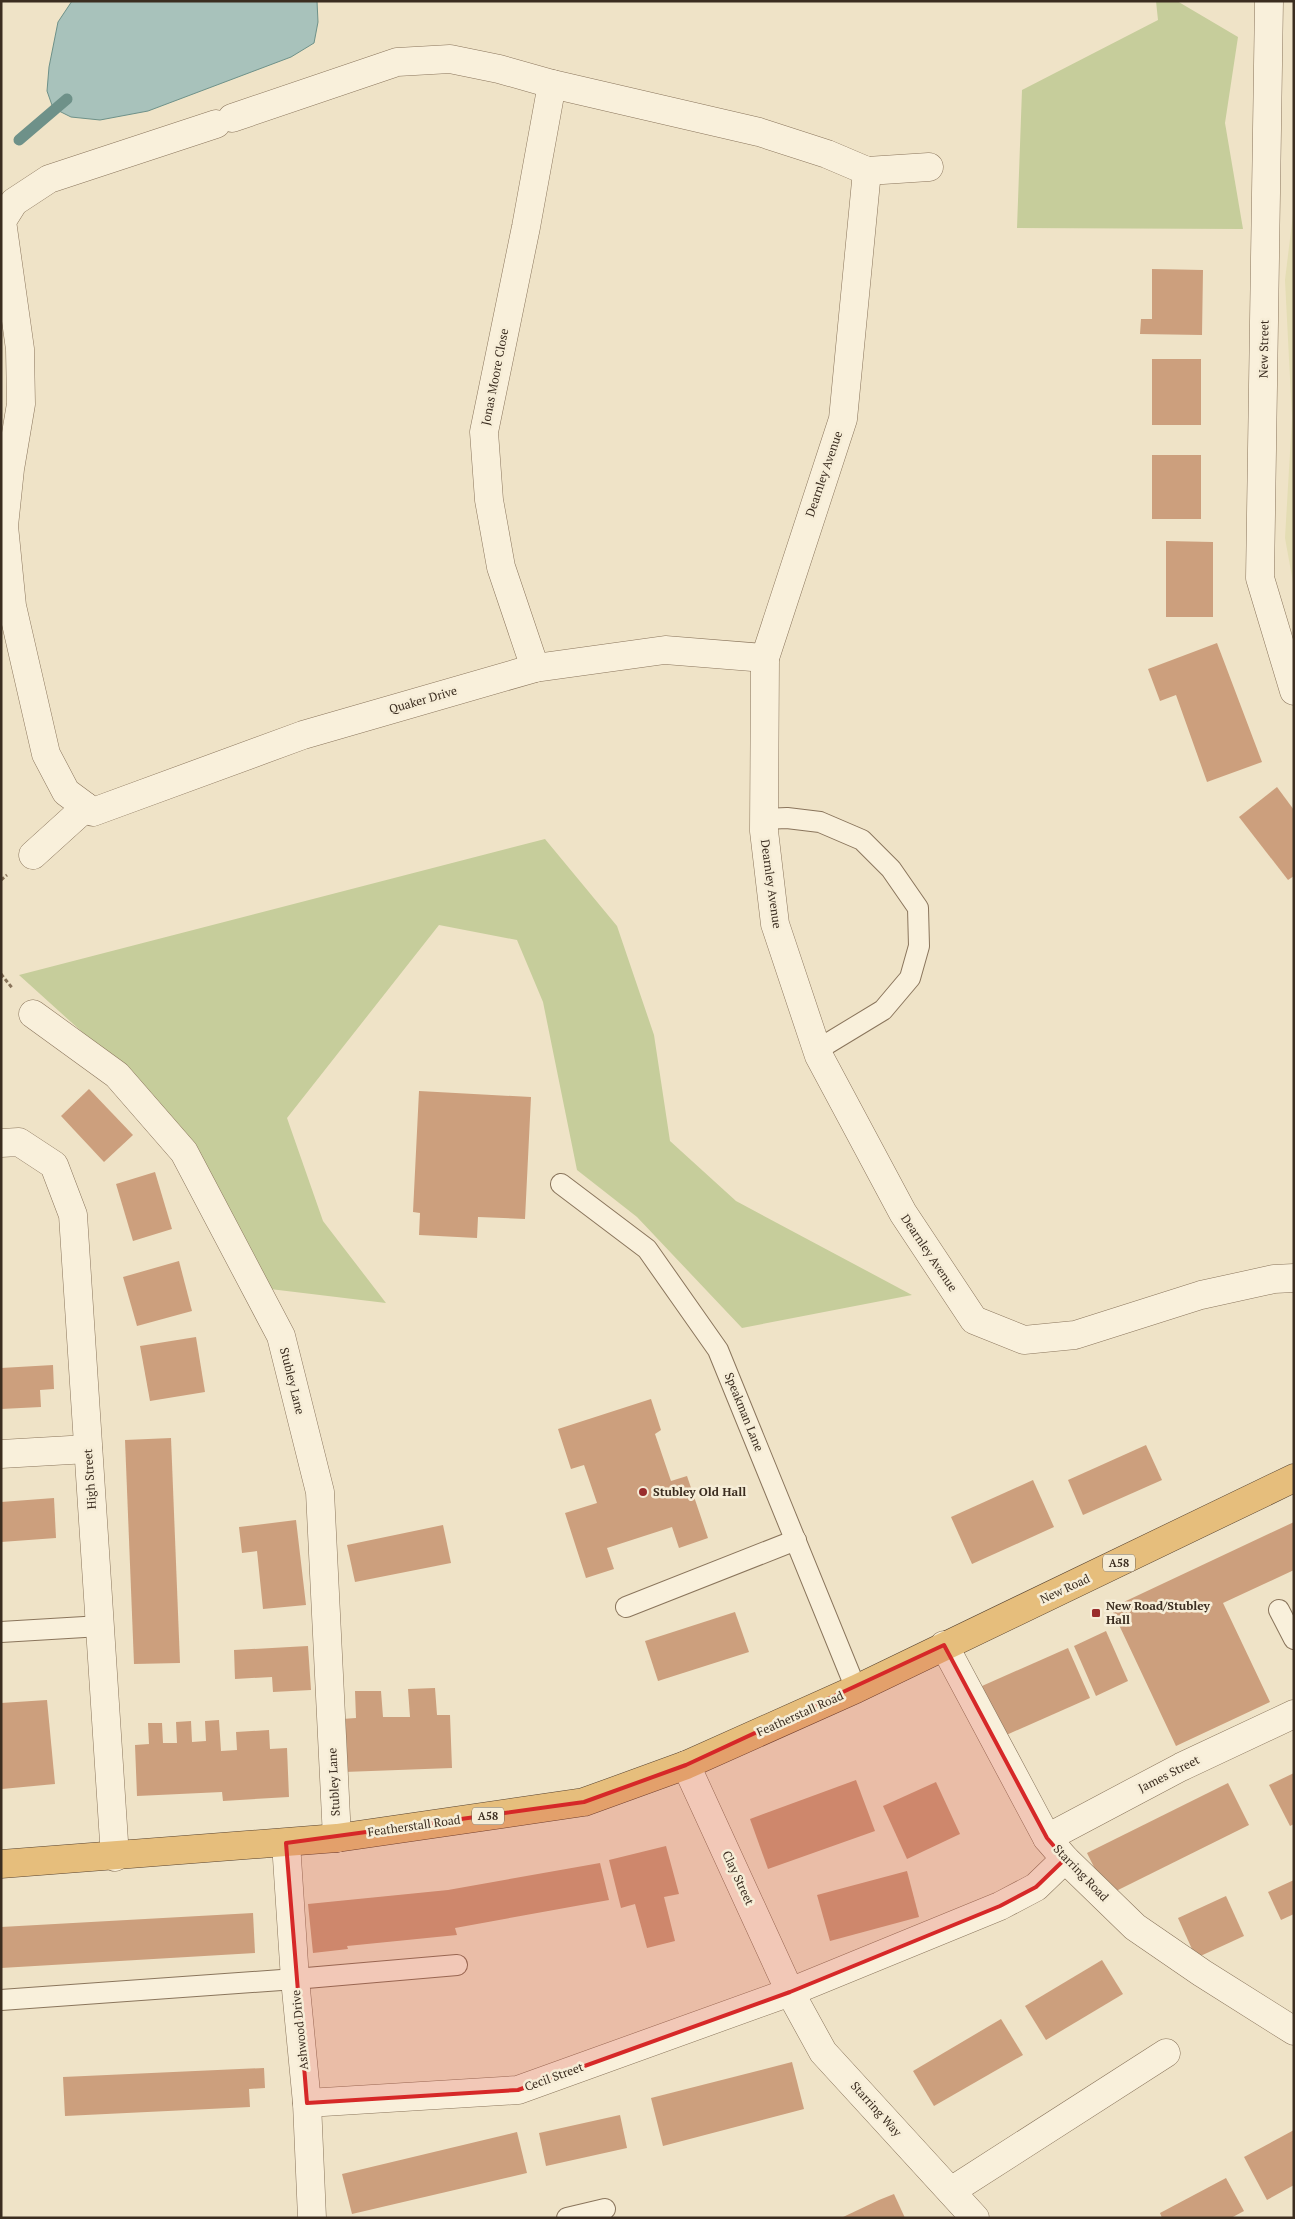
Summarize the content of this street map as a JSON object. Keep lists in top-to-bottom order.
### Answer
{
  "streets": {
    "highway": ["A58", "New Road", "Featherstall Road"],
    "street": [
      "New Street",
      "Jonas Moore Close",
      "Dearnley Avenue",
      "Quaker Drive",
      "Stubley Lane",
      "High Street",
      "James Street",
      "Starring Road",
      "Clay Street",
      "Ashwood Drive",
      "Cecil Street",
      "Starring Way"
    ],
    "lane": ["Speakman Lane"]
  },
  "crossings": [
    ["Jonas Moore Close", "Quaker Drive"],
    ["Dearnley Avenue", "Quaker Drive"],
    ["Stubley Lane", "Featherstall Road"],
    ["Speakman Lane", "Featherstall Road"],
    ["High Street", "Featherstall Road"],
    ["New Road", "Featherstall Road"],
    ["New Road", "Starring Road"],
    ["Featherstall Road", "Starring Road"],
    ["Featherstall Road", "Clay Street"],
    ["Featherstall Road", "Ashwood Drive"],
    ["James Street", "Starring Road"],
    ["Starring Road", "Cecil Street"],
    ["Clay Street", "Cecil Street"],
    ["Clay Street", "Starring Way"],
    ["Ashwood Drive", "Cecil Street"],
    ["Cecil Street", "Starring Way"]
  ],
  "places": {
    "other": ["Stubley Old Hall"],
    "transit": ["New Road/Stubley Hall"]
  }
}
